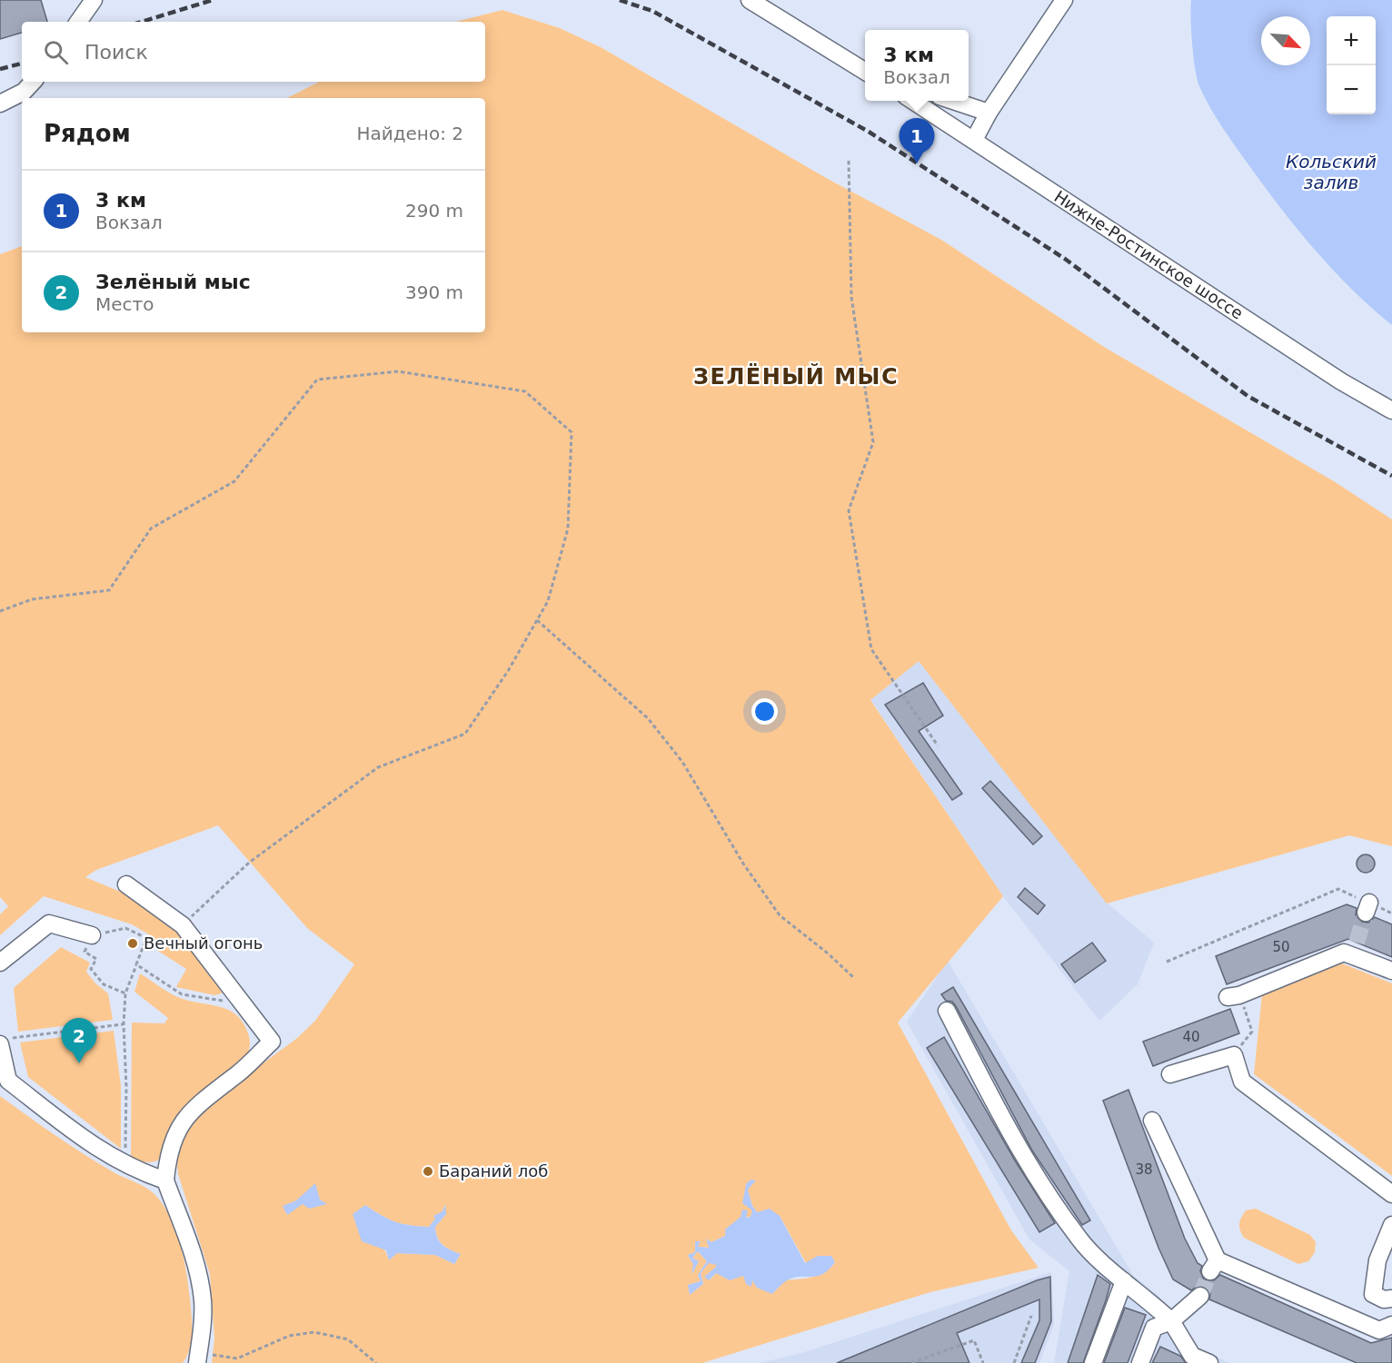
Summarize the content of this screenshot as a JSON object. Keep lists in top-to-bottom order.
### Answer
{
  "streets": {
    "street": ["Нижне-Ростинское шоссе"]
  },
  "districts": ["ЗЕЛЁНЫЙ МЫС"],
  "water": ["Кольский залив"],
  "places": ["Вечный огонь", "Бараний лоб"],
  "house_numbers": ["50", "40", "38"],
  "north": "bottom right",
  "page": {
    "map_buttons": ["+", "−"],
    "search": "Поиск",
    "popup": ["3 км", "Вокзал"],
    "heading": ["Рядом", "Найдено: 2"],
    "pins": ["1", "2"],
    "list": [
      {
        "mark": "1",
        "name": "3 км",
        "note": "Вокзал",
        "value": "290 m"
      },
      {
        "mark": "2",
        "name": "Зелёный мыс",
        "note": "Место",
        "value": "390 m"
      }
    ]
  }
}
